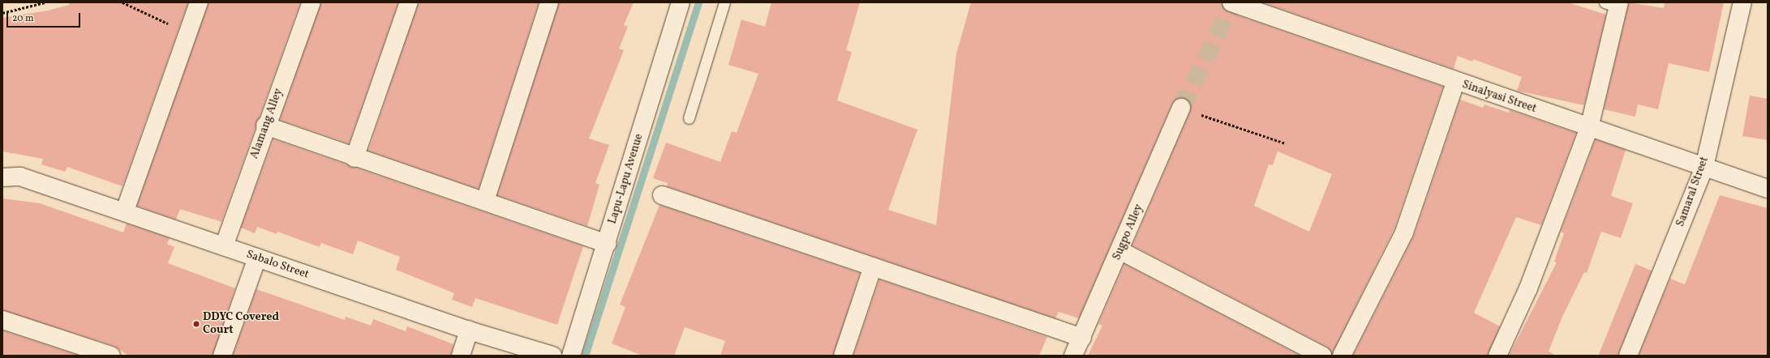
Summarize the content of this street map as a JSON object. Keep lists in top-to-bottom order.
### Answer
{
  "streets": {
    "street": [
      "Sinalyasi Street",
      "Alamang Alley",
      "Lapu-Lapu Avenue",
      "Samaral Street",
      "Sugpo Alley",
      "Sabalo Street"
    ]
  },
  "crossings": [
    ["Sinalyasi Street", "Samaral Street"],
    ["Alamang Alley", "Sabalo Street"]
  ],
  "places": ["DDYC Covered Court"],
  "scale_bar": "20 m"
}
